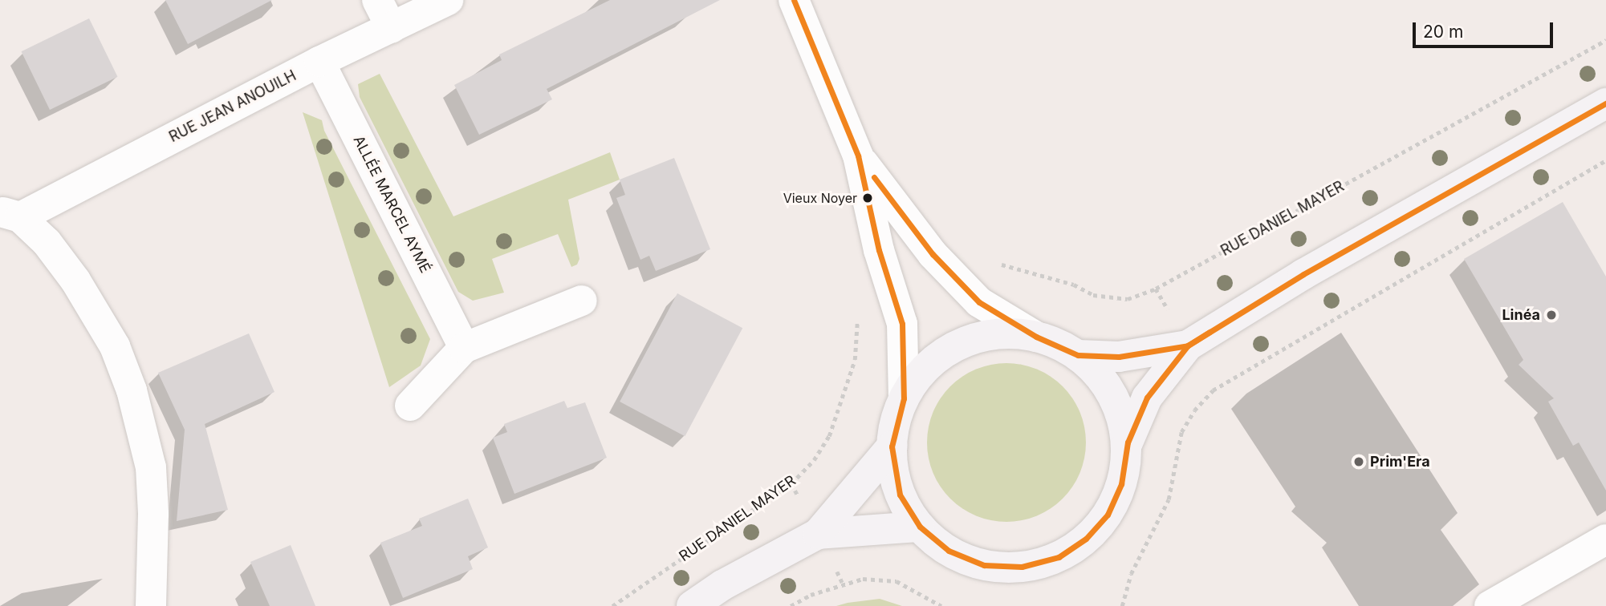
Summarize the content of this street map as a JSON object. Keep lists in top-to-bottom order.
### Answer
{
  "streets": {
    "street": ["RUE JEAN ANOUILH", "ALLÉE MARCEL AYMÉ"],
    "path": ["RUE DANIEL MAYER"]
  },
  "crossings": [
    ["RUE JEAN ANOUILH", "ALLÉE MARCEL AYMÉ"]
  ],
  "places": ["Vieux Noyer", "Linéa", "Prim'Era"],
  "scale_bar": "20 m"
}
